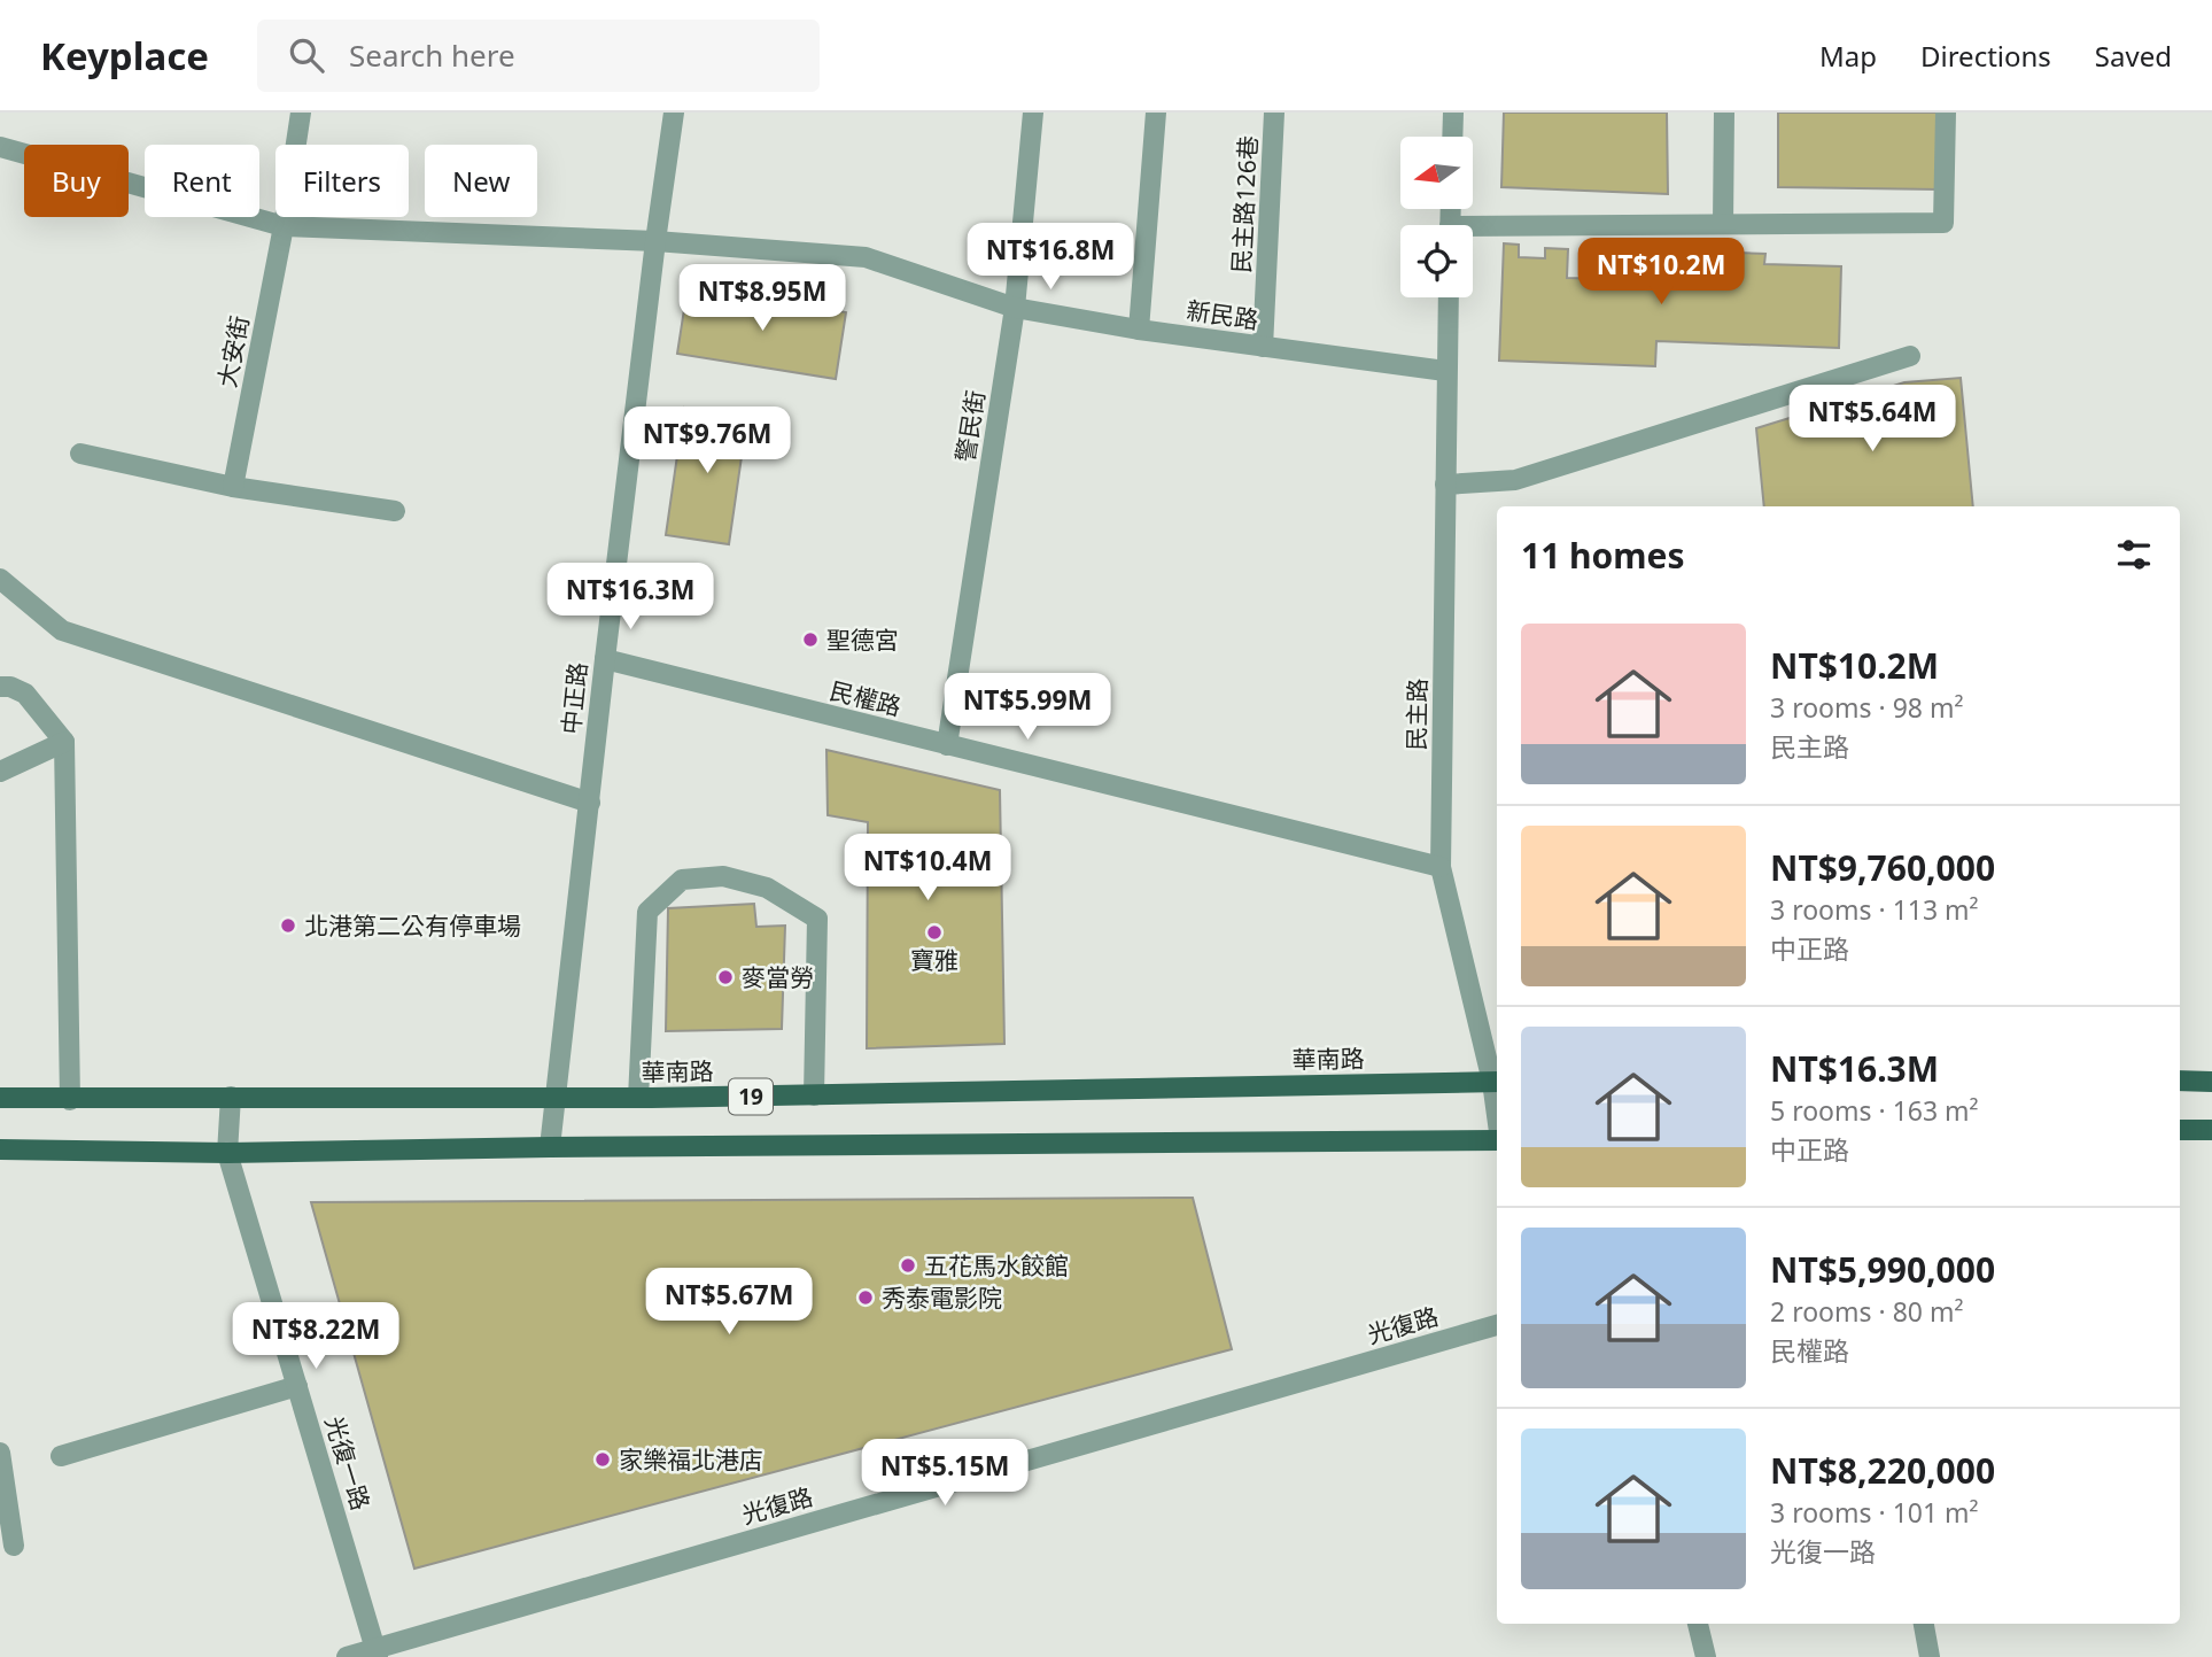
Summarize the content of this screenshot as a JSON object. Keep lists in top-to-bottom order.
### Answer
{
  "streets": {
    "main road": ["華南路", "19"],
    "street": [
      "民主路126巷",
      "新民路",
      "大安街",
      "警民街",
      "中正路",
      "民權路",
      "民主路",
      "光復路",
      "光復一路"
    ]
  },
  "crossings": [
    ["民主路126巷", "新民路"],
    ["新民路", "大安街"],
    ["新民路", "警民街"],
    ["新民路", "中正路"],
    ["新民路", "民主路"],
    ["警民街", "民權路"],
    ["中正路", "民權路"],
    ["中正路", "華南路"],
    ["中正路", "19"],
    ["民權路", "民主路"],
    ["民主路", "華南路"],
    ["華南路", "光復一路"],
    ["19", "光復一路"],
    ["光復路", "光復一路"]
  ],
  "places": [
    "聖德宮",
    "北港第二公有停車場",
    "寶雅",
    "麥當勞",
    "五花馬水餃館",
    "秀泰電影院",
    "家樂福北港店"
  ],
  "north": "left",
  "page": {
    "header": "Keyplace",
    "search": "Search here",
    "nav": ["Map", "Directions", "Saved"],
    "chip": [
      "Buy",
      "Rent",
      "Filters",
      "New"
    ],
    "price": [
      "NT$16.8M",
      "NT$10.2M",
      "NT$8.95M",
      "NT$5.64M",
      "NT$9.76M",
      "NT$16.3M",
      "NT$5.99M",
      "NT$10.4M",
      "NT$5.67M",
      "NT$8.22M",
      "NT$5.15M"
    ],
    "heading": "11 homes",
    "list": [
      {
        "name": "NT$10.2M",
        "note": "3 rooms · 98 m² · 民主路"
      },
      {
        "name": "NT$9,760,000",
        "note": "3 rooms · 113 m² · 中正路"
      },
      {
        "name": "NT$16.3M",
        "note": "5 rooms · 163 m² · 中正路"
      },
      {
        "name": "NT$5,990,000",
        "note": "2 rooms · 80 m² · 民權路"
      },
      {
        "name": "NT$8,220,000",
        "note": "3 rooms · 101 m² · 光復一路"
      }
    ]
  }
}
